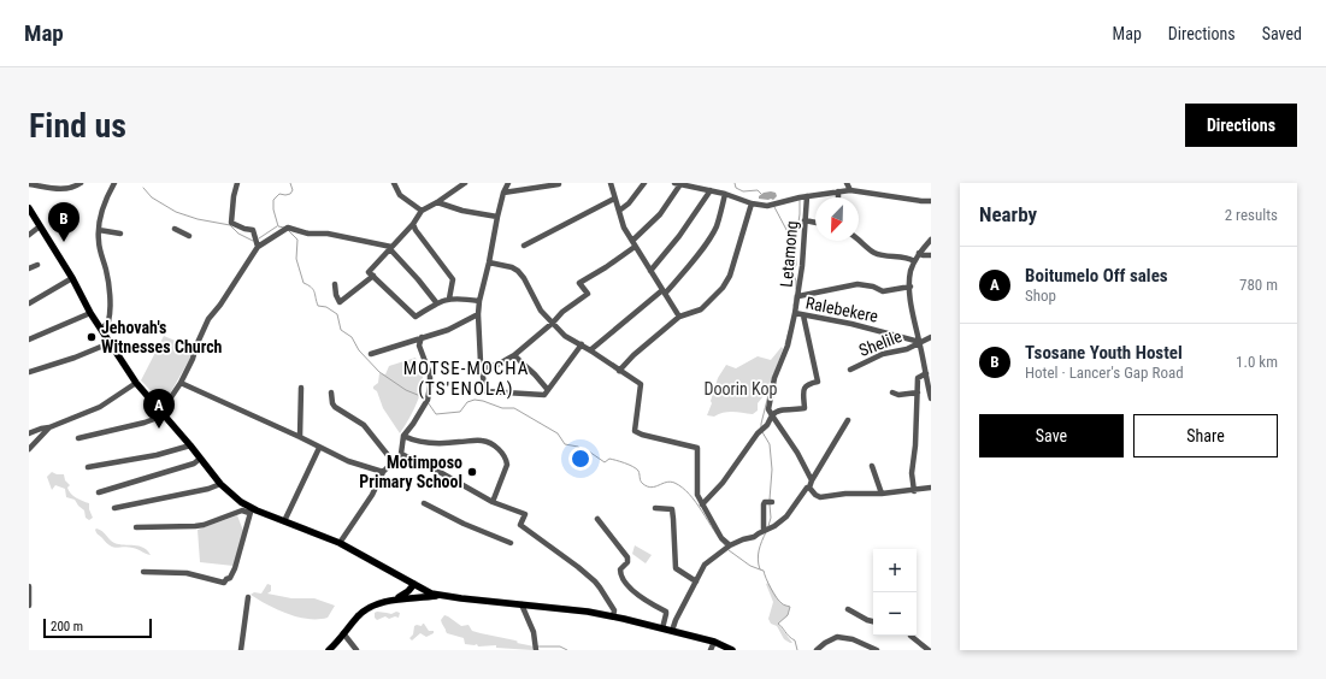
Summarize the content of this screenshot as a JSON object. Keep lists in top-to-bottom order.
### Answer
{
  "streets": {
    "street": ["Letamong", "Ralebekere", "Shelile"]
  },
  "crossings": [
    ["Letamong", "Ralebekere"],
    ["Ralebekere", "Shelile"]
  ],
  "districts": ["MOTSE-MOCHA (TS'ENOLA)"],
  "parks": ["Doorin Kop"],
  "places": ["Jehovah's Witnesses Church", "Motimposo Primary School"],
  "scale_bar": "200 m",
  "north": "bottom left",
  "page": {
    "header": "Map",
    "nav": ["Map", "Directions", "Saved"],
    "buttons": [
      "Directions",
      ["Save", "Share"]
    ],
    "title": "Find us",
    "heading": ["Nearby", "2 results"],
    "pins": ["B", "A"],
    "list": [
      {
        "mark": "A",
        "name": "Boitumelo Off sales",
        "note": "Shop",
        "value": "780 m"
      },
      {
        "mark": "B",
        "name": "Tsosane Youth Hostel",
        "note": "Hotel · Lancer's Gap Road",
        "value": "1.0 km"
      }
    ],
    "map_buttons": ["+", "−"],
    "scale": "200 m"
  }
}
